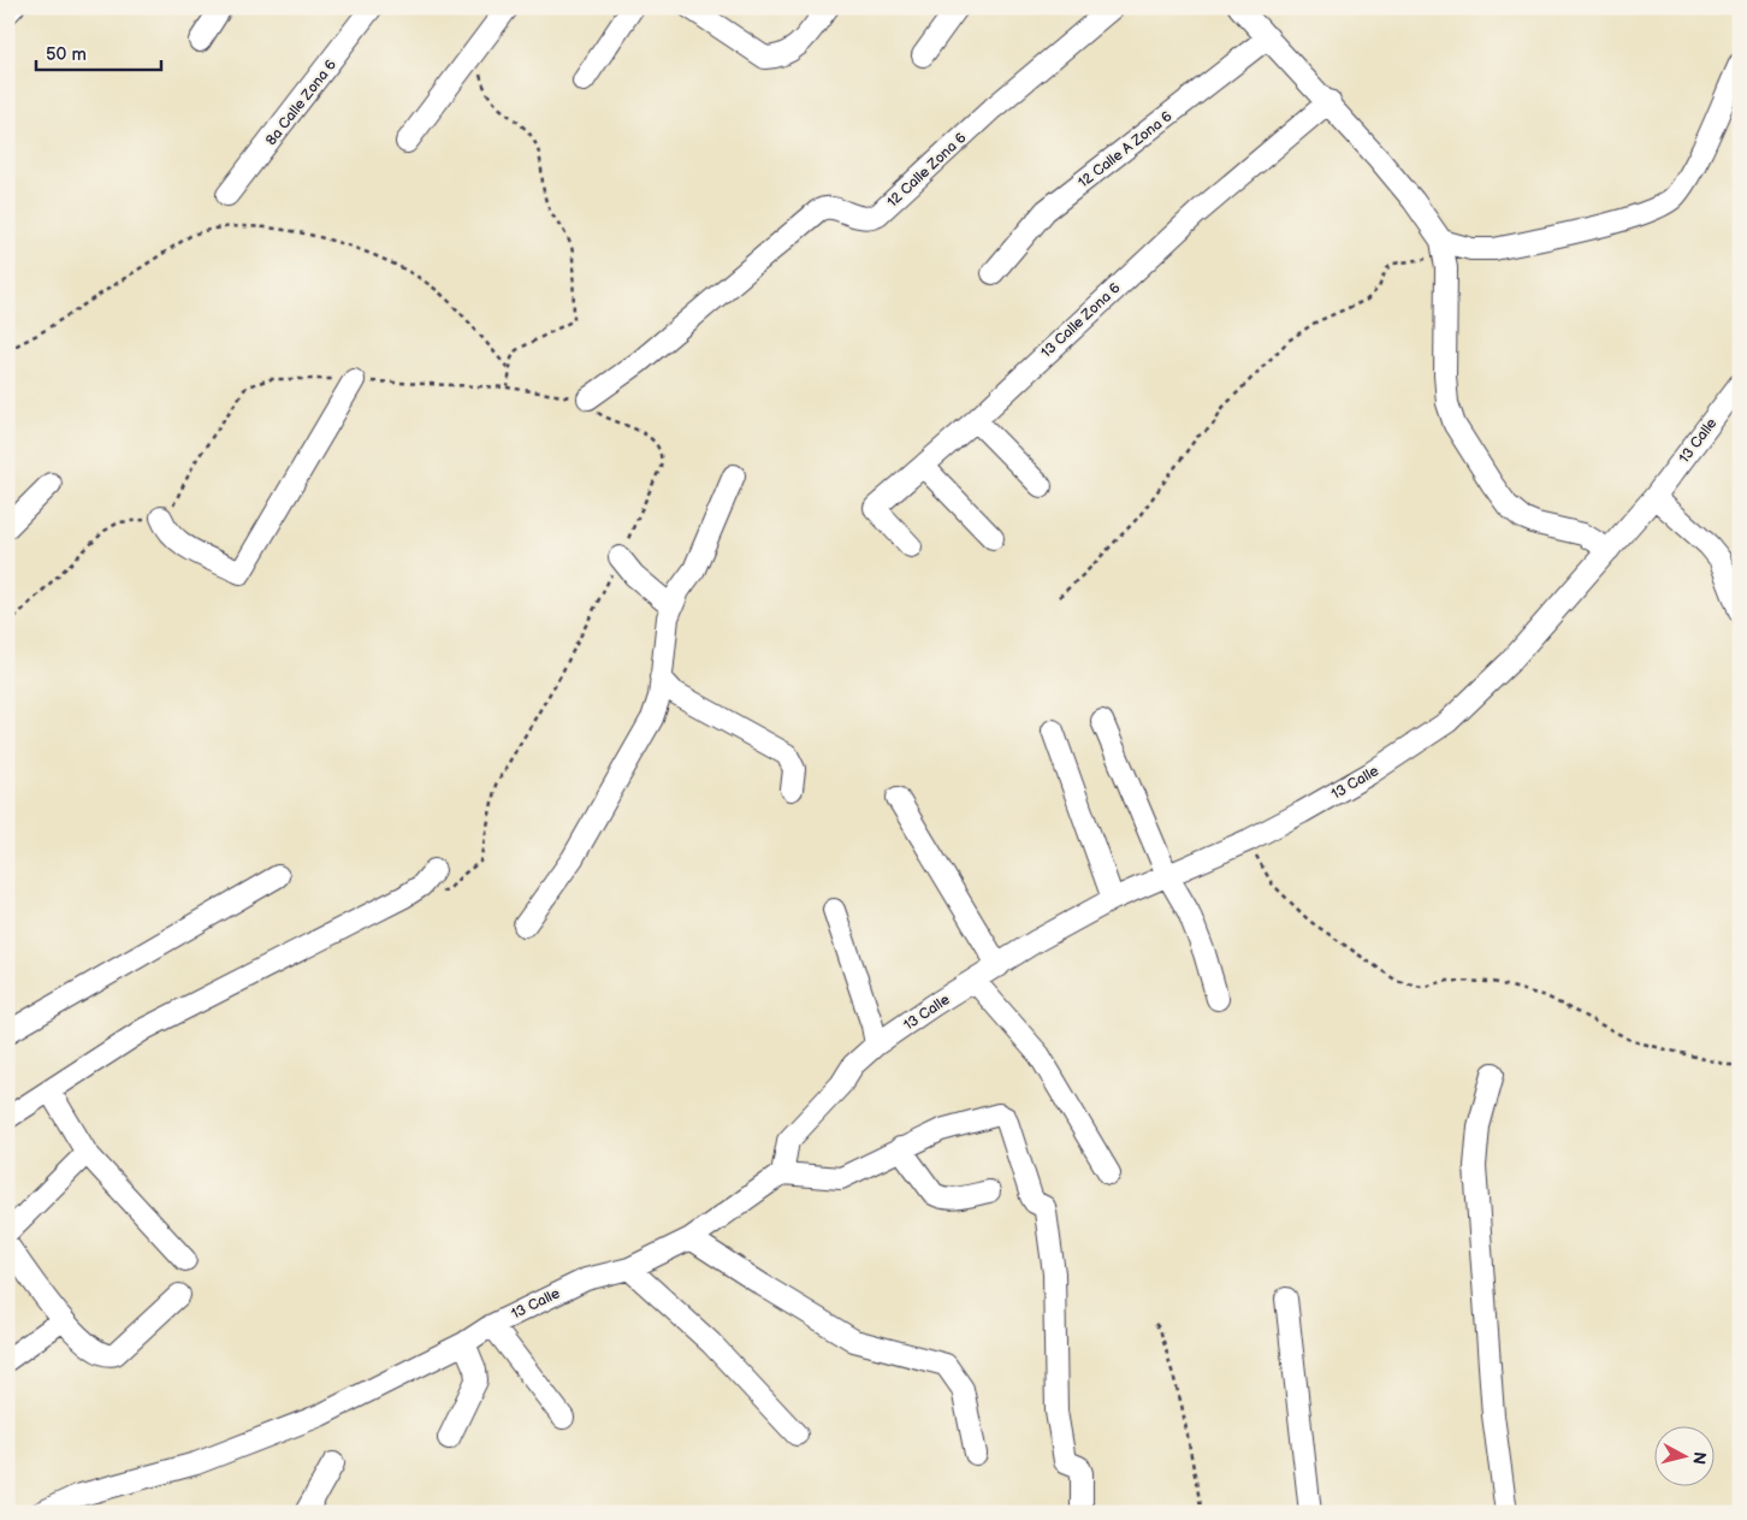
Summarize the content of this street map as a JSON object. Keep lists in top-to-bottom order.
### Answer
{
  "streets": {
    "street": [
      "8a Calle Zona 6",
      "12 Calle A Zona 6",
      "12 Calle Zona 6",
      "13 Calle Zona 6",
      "13 Calle"
    ]
  },
  "scale_bar": "50 m",
  "north": "right"
}
